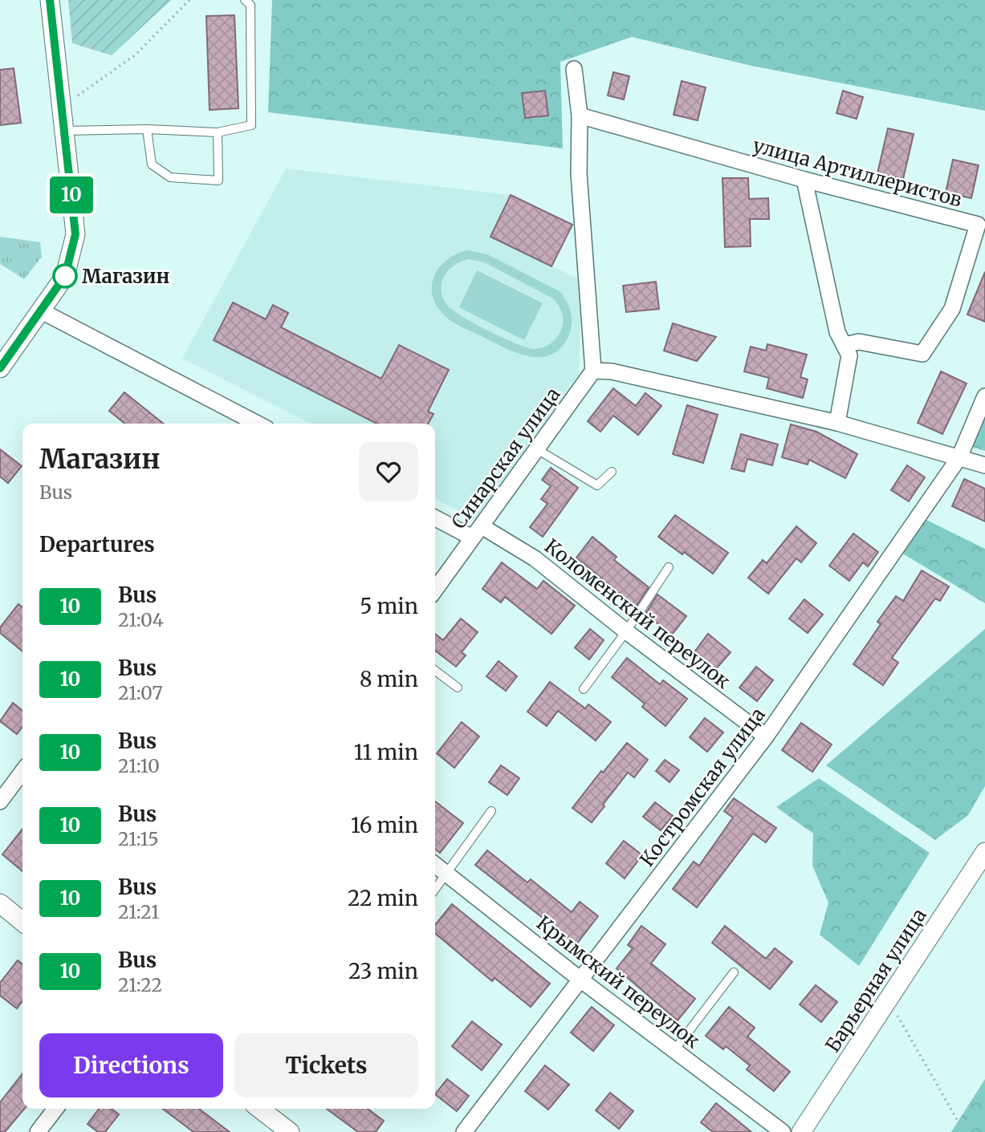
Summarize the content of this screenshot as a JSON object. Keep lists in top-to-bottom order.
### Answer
{
  "streets": {
    "street": [
      "улица Артиллеристов",
      "Синарская улица",
      "Коломенский переулок",
      "Костромская улица",
      "Барьерная улица",
      "Крымский переулок"
    ]
  },
  "crossings": [
    ["Синарская улица", "Коломенский переулок"],
    ["Коломенский переулок", "Костромская улица"],
    ["Костромская улица", "Крымский переулок"]
  ],
  "places": ["Магазин"],
  "lines": ["bus line 10"],
  "page": {
    "on_map": "10",
    "heading": [
      ["Магазин", "Bus"],
      "Departures"
    ],
    "list": [
      {
        "mark": "10",
        "name": "Bus",
        "note": "21:04",
        "value": "5 min"
      },
      {
        "mark": "10",
        "name": "Bus",
        "note": "21:07",
        "value": "8 min"
      },
      {
        "mark": "10",
        "name": "Bus",
        "note": "21:10",
        "value": "11 min"
      },
      {
        "mark": "10",
        "name": "Bus",
        "note": "21:15",
        "value": "16 min"
      },
      {
        "mark": "10",
        "name": "Bus",
        "note": "21:21",
        "value": "22 min"
      },
      {
        "mark": "10",
        "name": "Bus",
        "note": "21:22",
        "value": "23 min"
      }
    ],
    "buttons": ["Directions", "Tickets"]
  }
}
